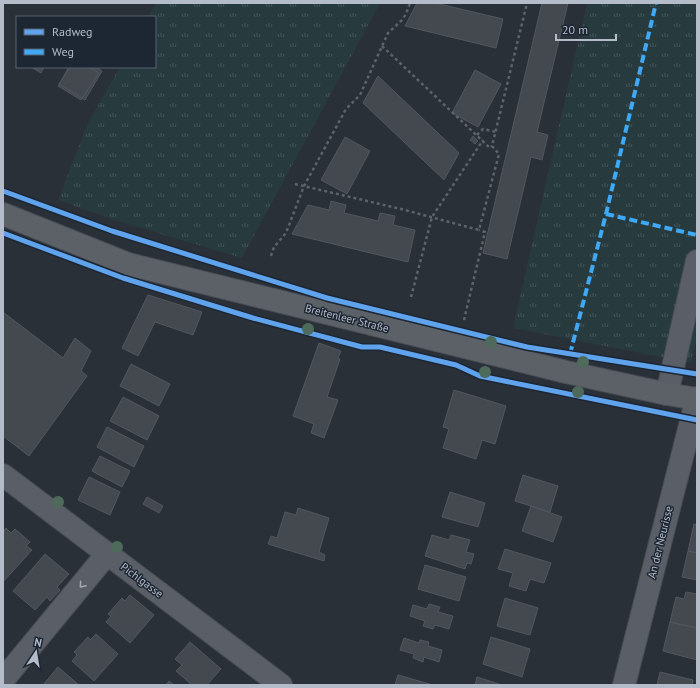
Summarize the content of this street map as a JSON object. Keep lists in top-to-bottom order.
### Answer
{
  "streets": {
    "main road": ["Breitenleer Straße"],
    "street": ["An der Neurisse", "Pichlgasse"]
  },
  "crossings": [
    ["Breitenleer Straße", "An der Neurisse"]
  ],
  "legend": ["Radweg", "Weg"],
  "scale_bar": "20 m",
  "north": "top"
}
